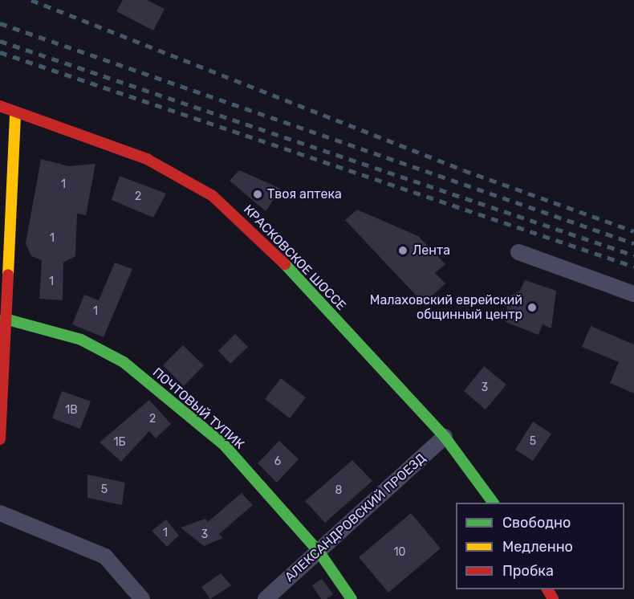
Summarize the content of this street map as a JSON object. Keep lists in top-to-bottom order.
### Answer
{
  "streets": {
    "main road": ["КРАСКОВСКОЕ ШОССЕ", "ПОЧТОВЫЙ ТУПИК"],
    "street": ["АЛЕКСАНДРОВСКИЙ ПРОЕЗД"]
  },
  "crossings": [
    ["КРАСКОВСКОЕ ШОССЕ", "АЛЕКСАНДРОВСКИЙ ПРОЕЗД"],
    ["ПОЧТОВЫЙ ТУПИК", "АЛЕКСАНДРОВСКИЙ ПРОЕЗД"]
  ],
  "places": ["Твоя аптека", "Лента", "Малаховский еврейский общинный центр"],
  "house_numbers": [
    "1",
    "2",
    "1",
    "1",
    "1",
    "3",
    "1В",
    "2",
    "5",
    "1Б",
    "6",
    "5",
    "8",
    "1",
    "3",
    "10"
  ],
  "legend": ["Свободно", "Медленно", "Пробка"]
}
